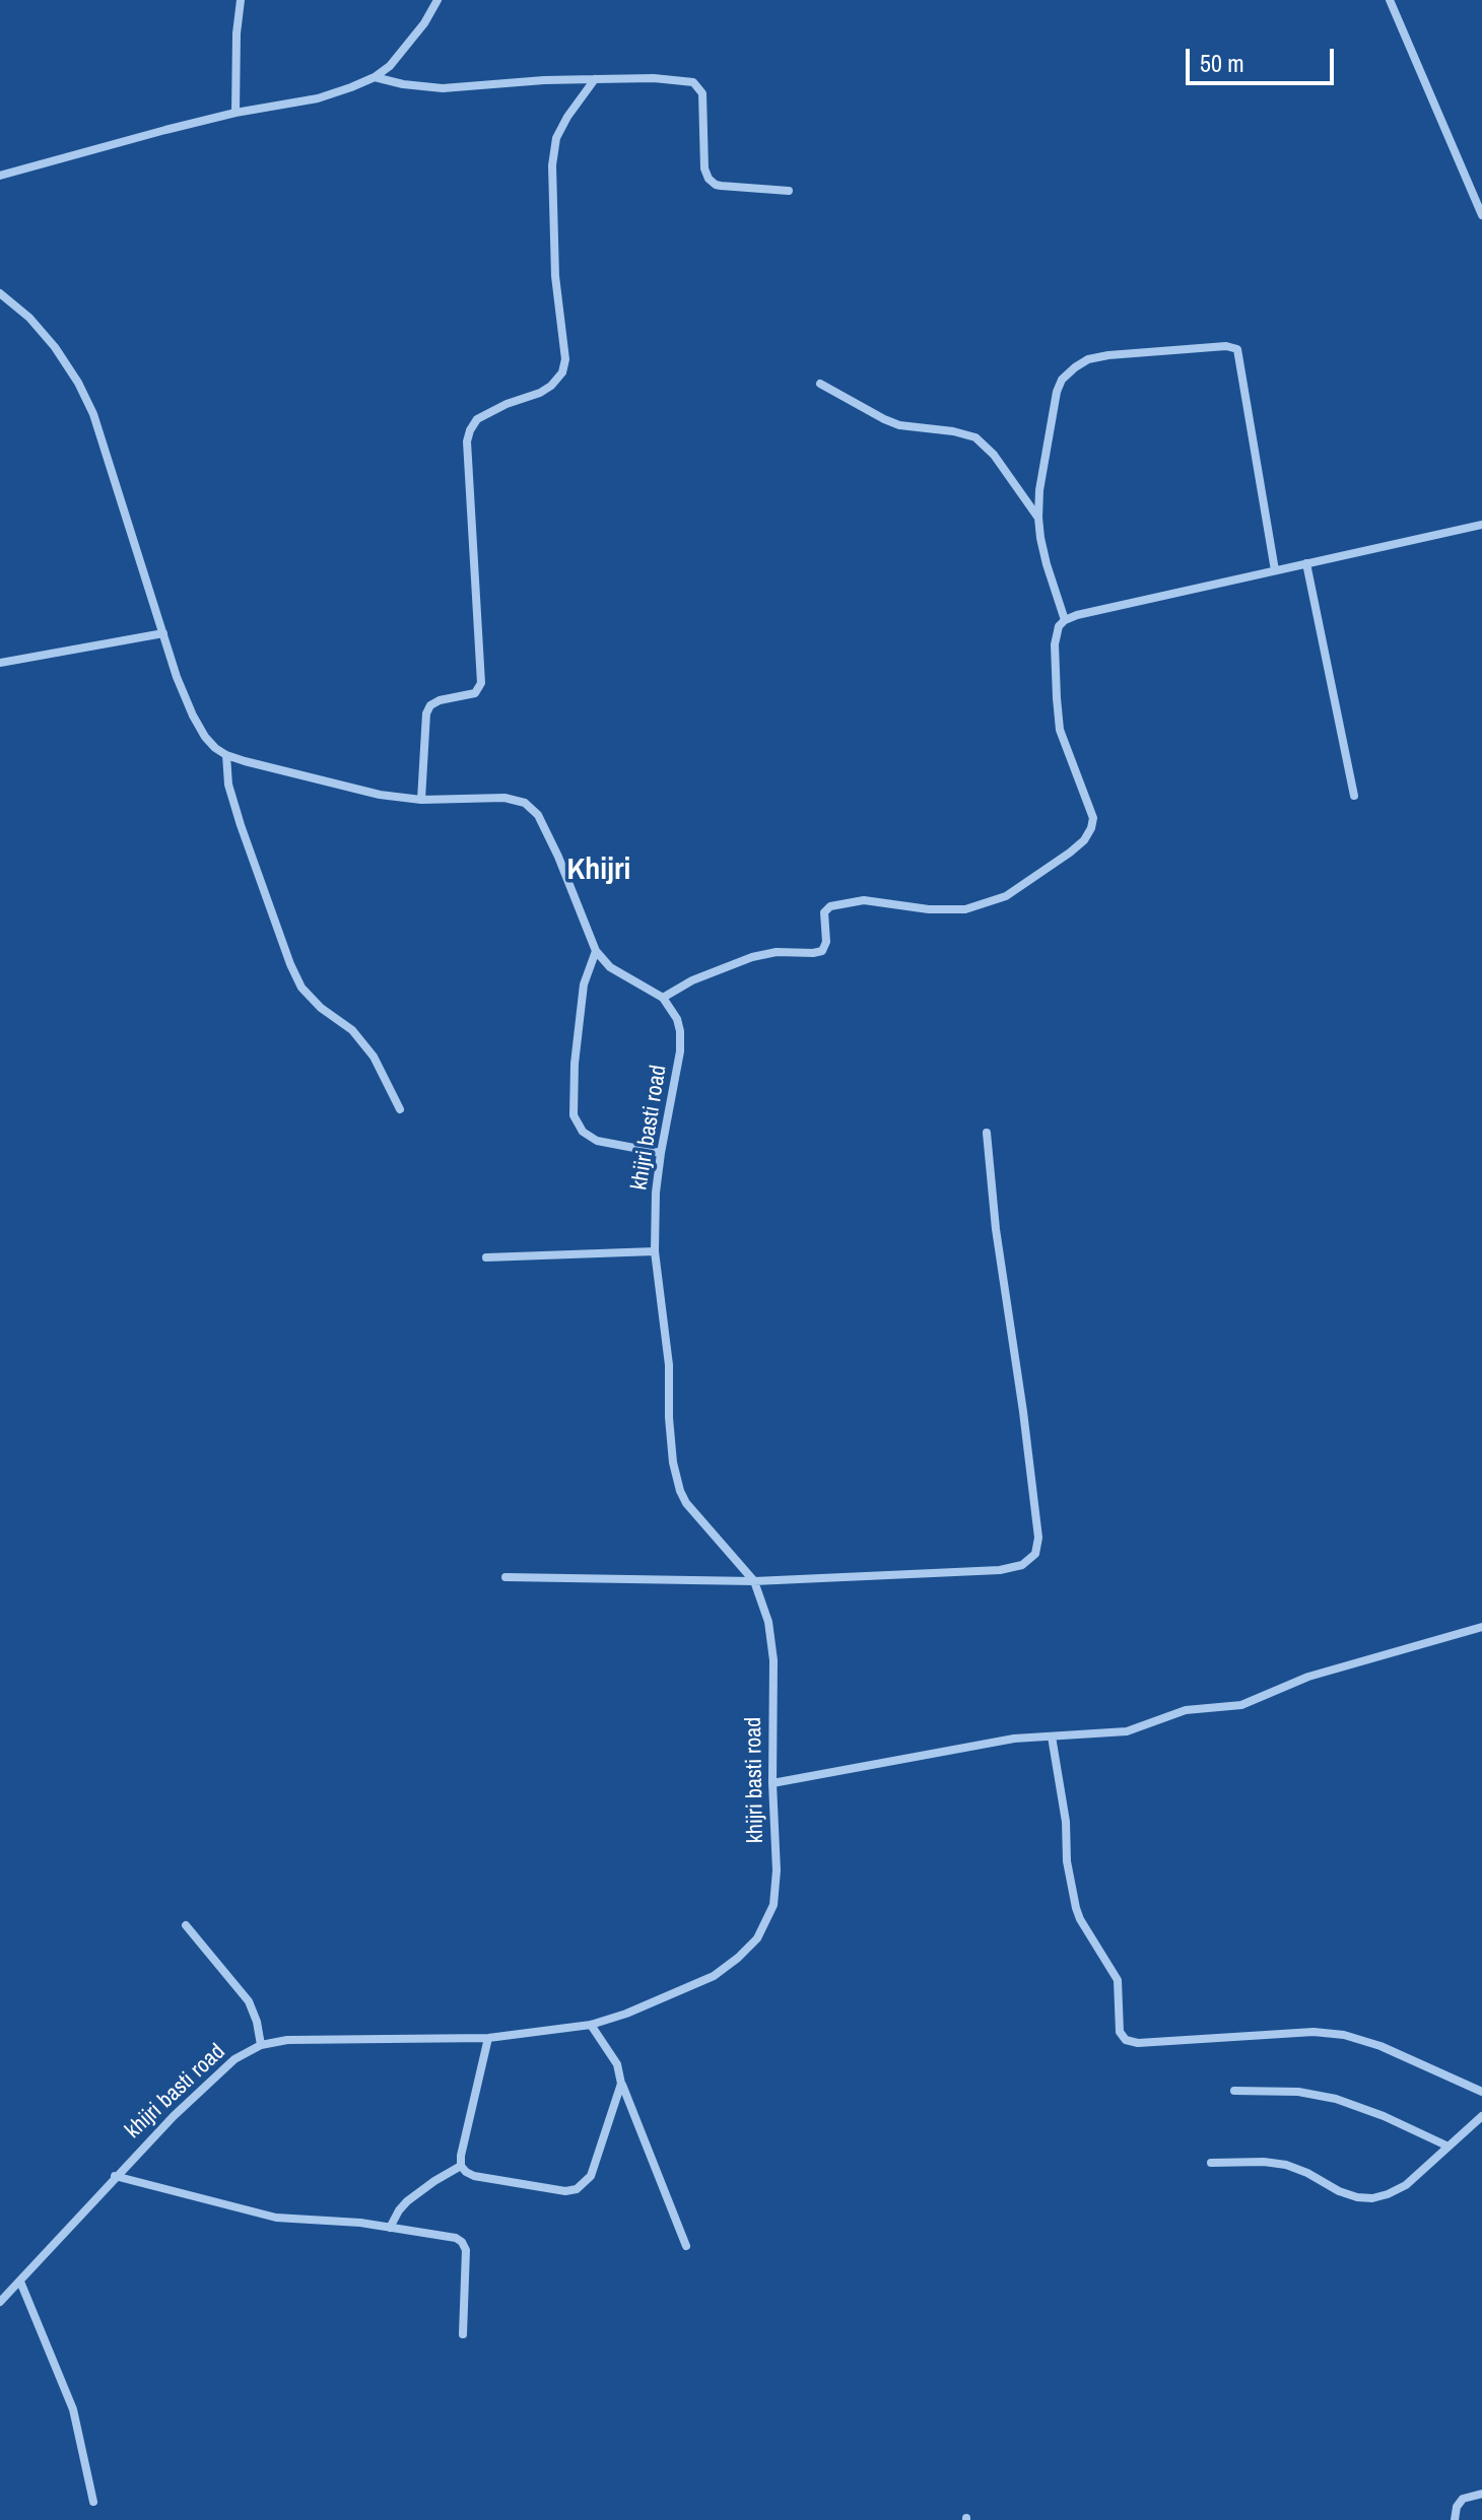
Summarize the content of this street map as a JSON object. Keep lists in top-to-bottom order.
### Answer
{
  "streets": {
    "street": ["khijri basti road"]
  },
  "districts": ["Khijri"],
  "scale_bar": "50 m"
}
